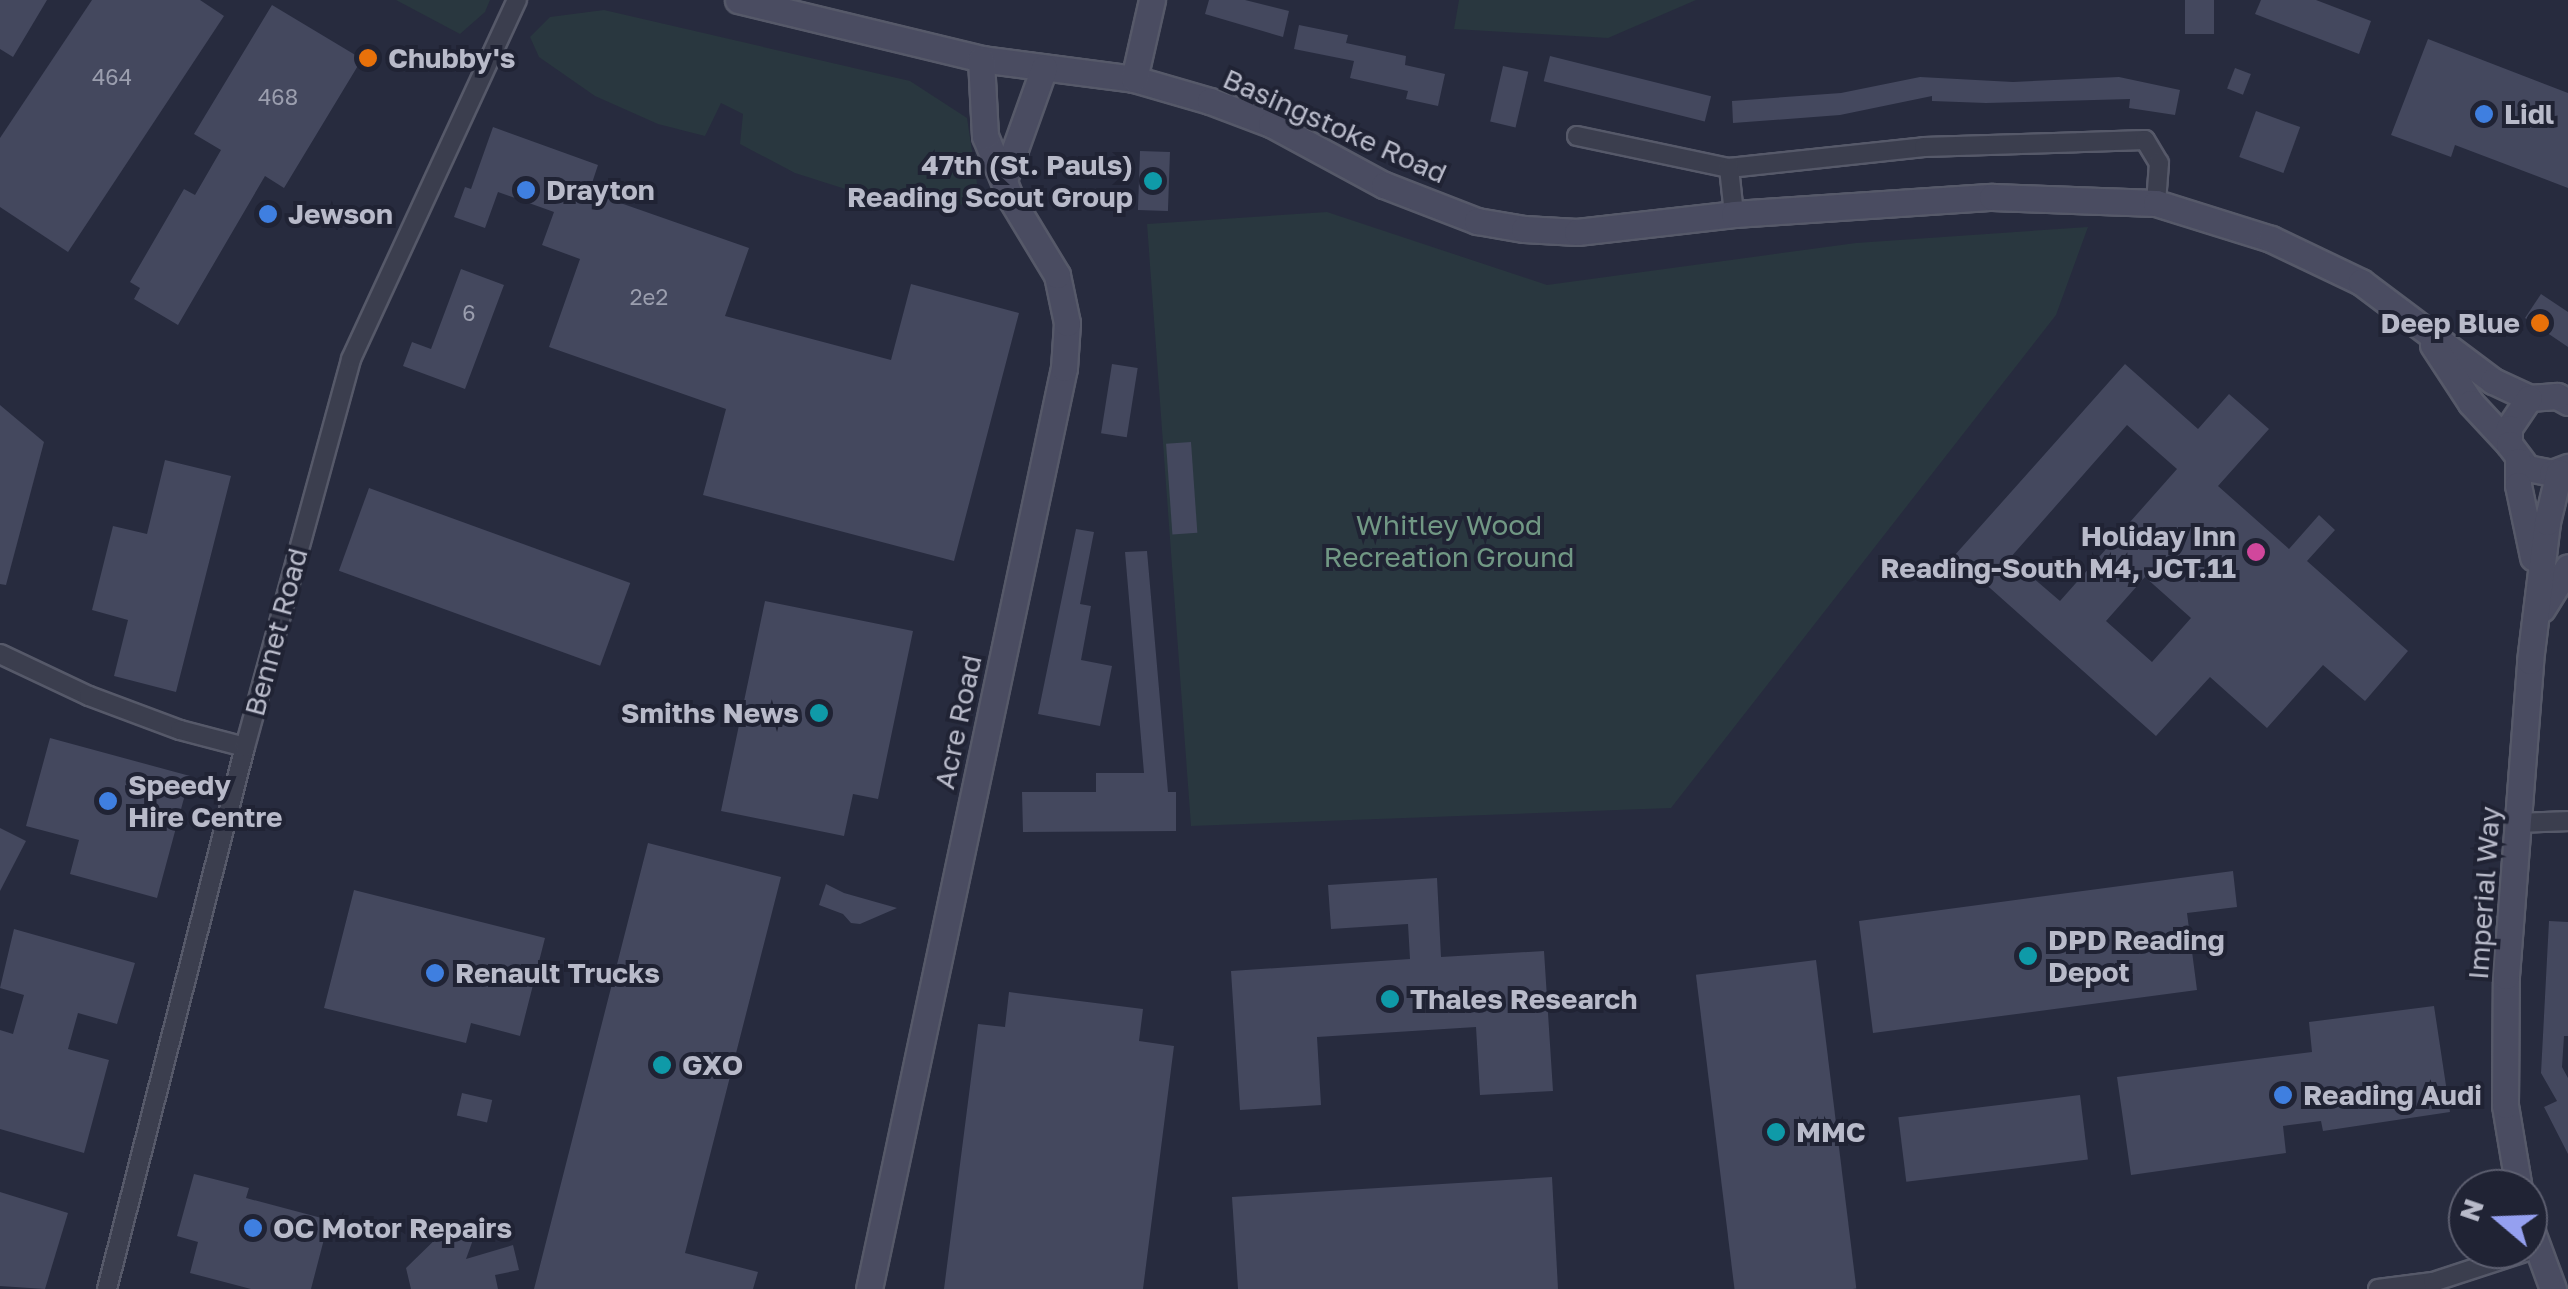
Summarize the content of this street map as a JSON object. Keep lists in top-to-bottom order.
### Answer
{
  "streets": {
    "street": [
      "Basingstoke Road",
      "Bennet Road",
      "Acre Road",
      "Imperial Way"
    ]
  },
  "crossings": [
    ["Basingstoke Road", "Acre Road"],
    ["Basingstoke Road", "Imperial Way"]
  ],
  "parks": ["Whitley Wood Recreation Ground"],
  "places": [
    "Chubby's",
    "Lidl",
    "47th (St. Pauls) Reading Scout Group",
    "Drayton",
    "Jewson",
    "Deep Blue",
    "Holiday Inn Reading-South M4, JCT.11",
    "Smiths News",
    "Speedy Hire Centre",
    "DPD Reading Depot",
    "Renault Trucks",
    "Thales Research",
    "GXO",
    "Reading Audi",
    "MMC",
    "OC Motor Repairs"
  ],
  "house_numbers": [
    "464",
    "468",
    "2e2",
    "6"
  ],
  "north": "left"
}
